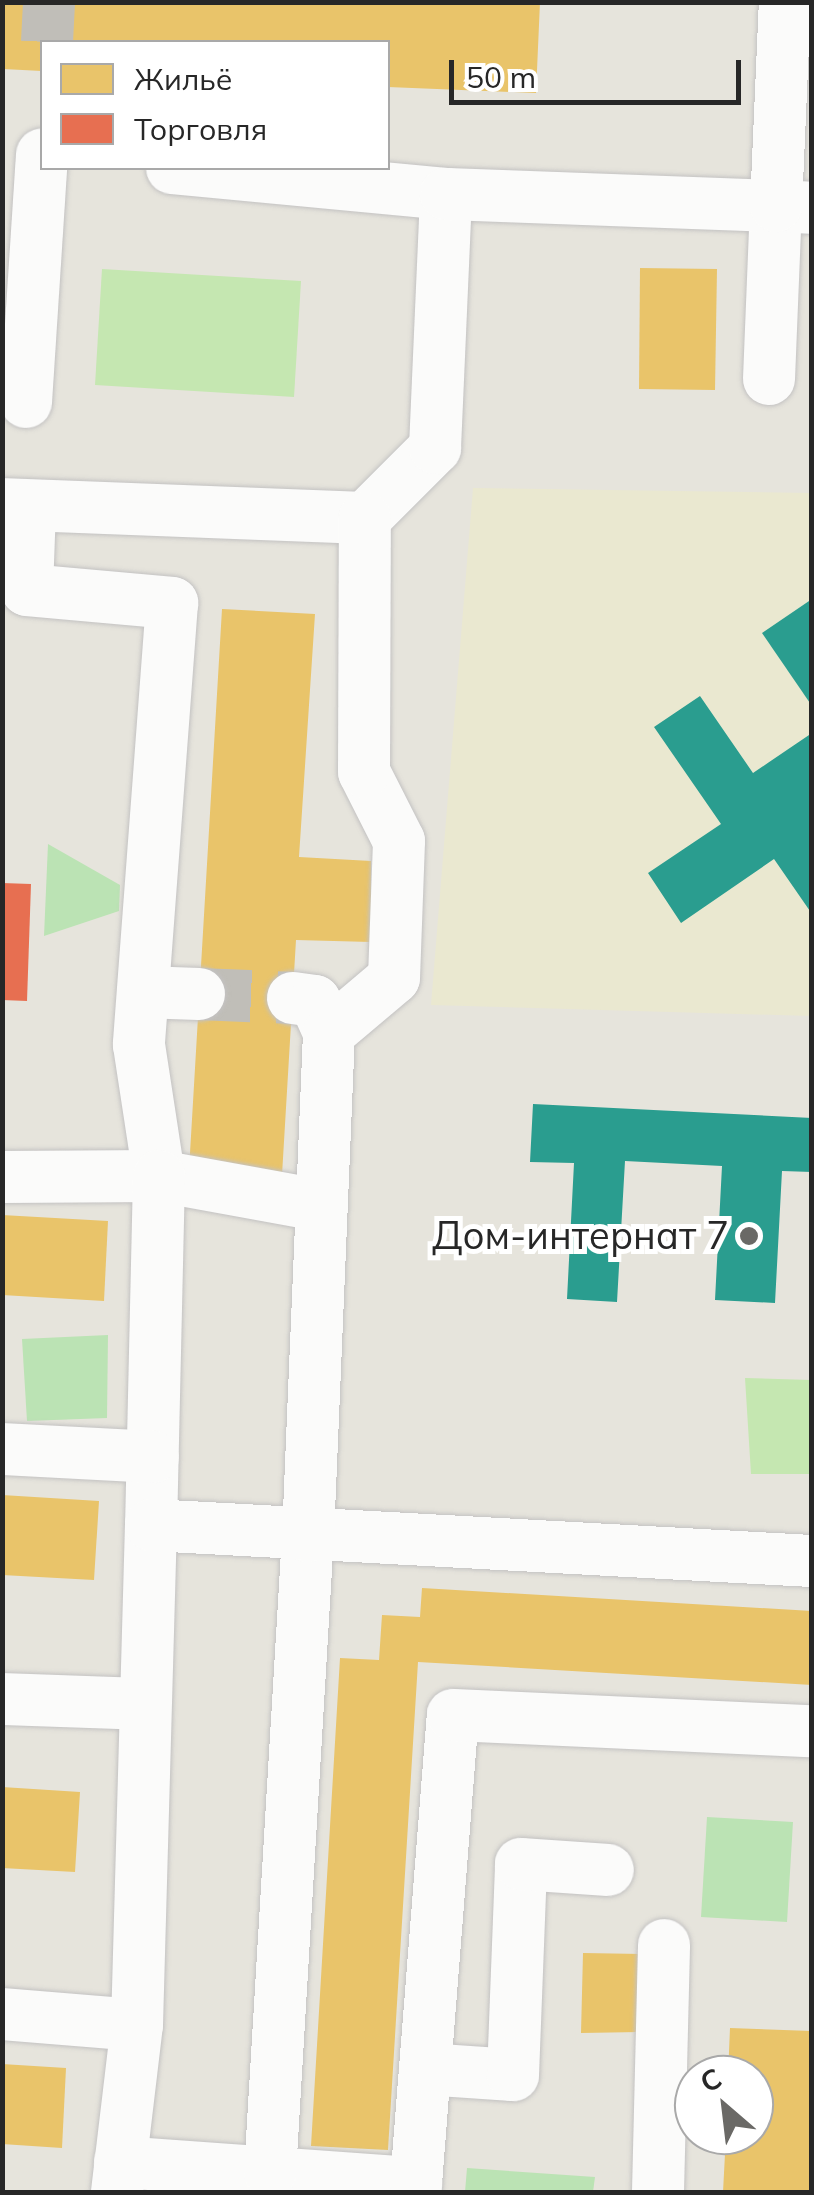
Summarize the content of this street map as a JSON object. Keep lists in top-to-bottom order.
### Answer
{
  "places": ["Дом-интернат 7"],
  "legend": ["Жильё", "Торговля"],
  "scale_bar": "50 m",
  "north": "top left"
}
